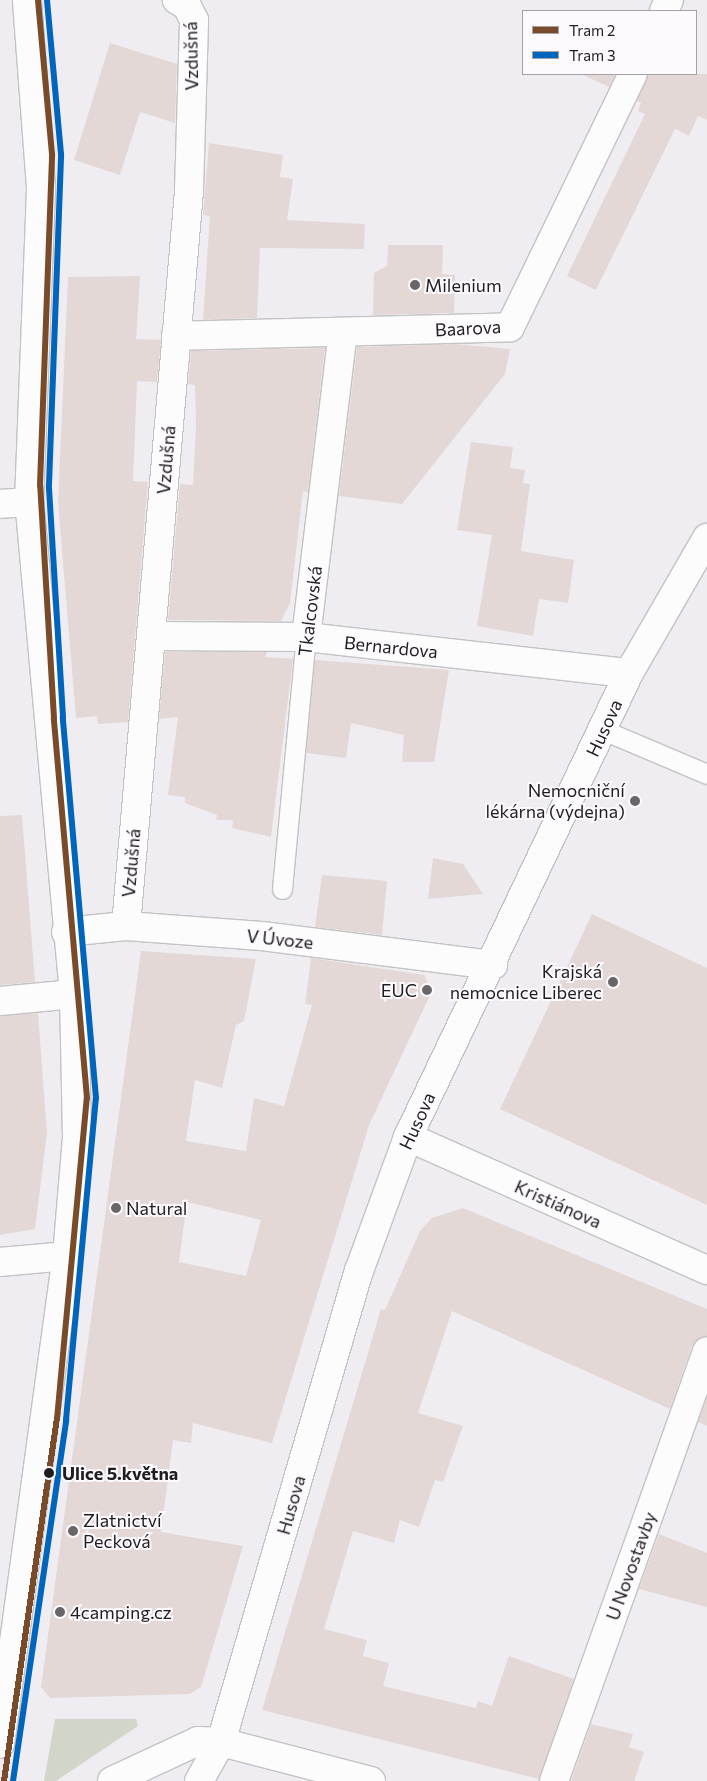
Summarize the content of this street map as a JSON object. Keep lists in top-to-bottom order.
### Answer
{
  "streets": {
    "street": [
      "Vzdušná",
      "Baarova",
      "Tkalcovská",
      "Bernardova",
      "Husova",
      "V Úvoze",
      "Kristiánova",
      "U Novostavby"
    ]
  },
  "crossings": [
    ["Vzdušná", "Baarova"],
    ["Vzdušná", "Bernardova"],
    ["Vzdušná", "V Úvoze"],
    ["Baarova", "Tkalcovská"],
    ["Tkalcovská", "Bernardova"],
    ["Bernardova", "Husova"],
    ["Husova", "V Úvoze"],
    ["Husova", "Kristiánova"]
  ],
  "places": [
    "Milenium",
    "Nemocniční lékárna (výdejna)",
    "Krajská nemocnice Liberec",
    "EUC",
    "Natural",
    "Ulice 5.května",
    "Zlatnictví Pecková",
    "4camping.cz"
  ],
  "lines": ["tram line 2", "tram line 3"],
  "legend": ["Tram 2", "Tram 3"]
}
